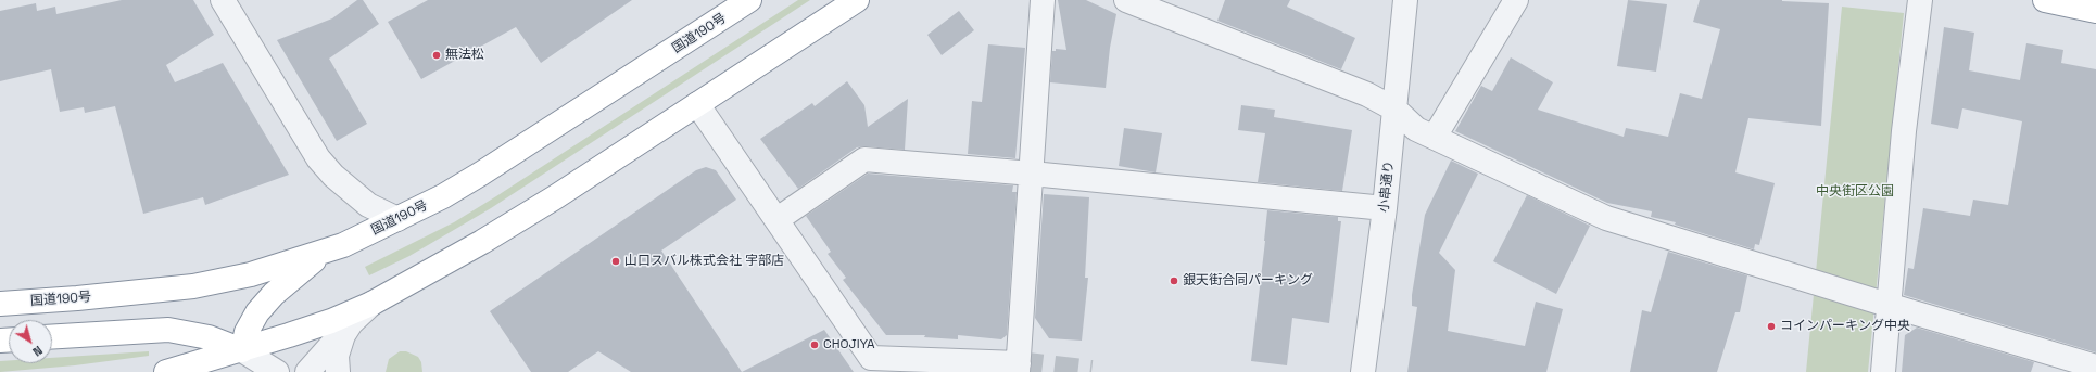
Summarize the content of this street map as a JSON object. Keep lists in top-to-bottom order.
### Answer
{
  "streets": {
    "highway": ["国道190号"],
    "street": ["小串通り"]
  },
  "parks": ["中央街区公園"],
  "places": [
    "無法松",
    "山口スバル株式会社 宇部店",
    "銀天街合同パーキング",
    "コインパーキング中央",
    "CHOJIYA"
  ],
  "north": "bottom right"
}
